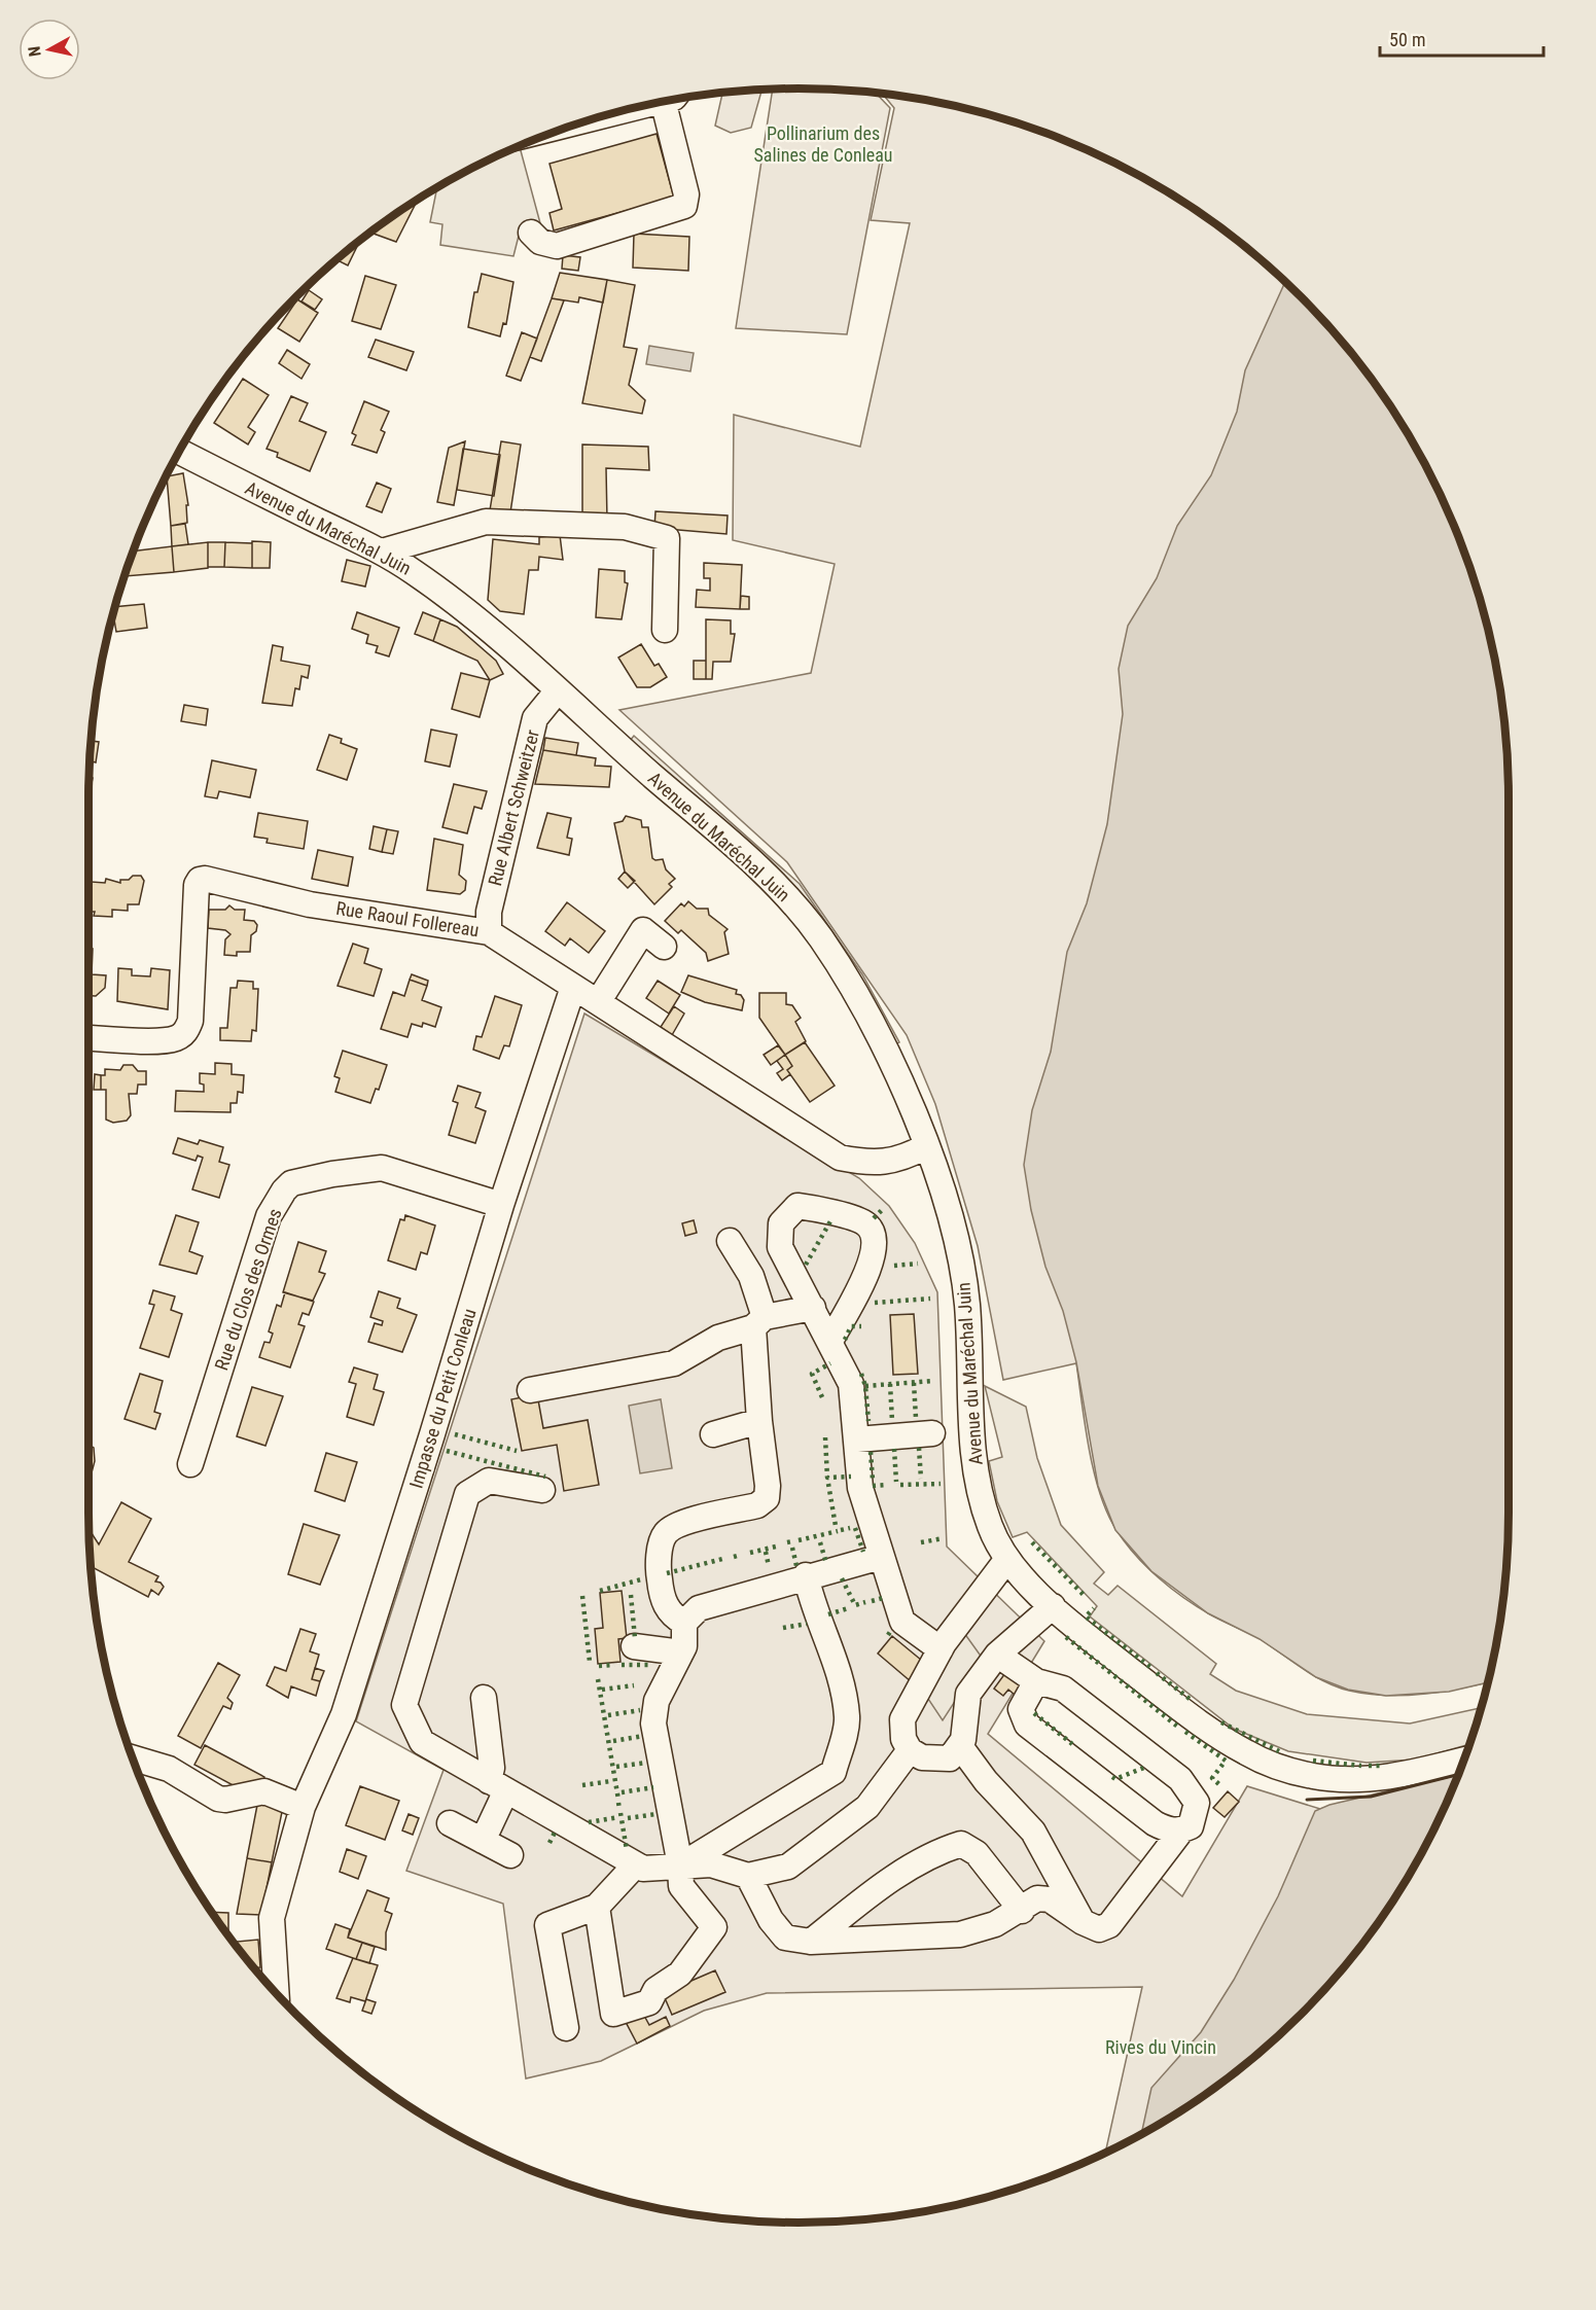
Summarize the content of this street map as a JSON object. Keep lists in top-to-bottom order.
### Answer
{
  "streets": {
    "street": [
      "Avenue du Maréchal Juin",
      "Rue Albert Schweitzer",
      "Rue Raoul Follereau",
      "Rue du Clos des Ormes",
      "Impasse du Petit Conleau"
    ]
  },
  "crossings": [
    ["Avenue du Maréchal Juin", "Rue Albert Schweitzer"],
    ["Avenue du Maréchal Juin", "Rue Raoul Follereau"],
    ["Rue Albert Schweitzer", "Rue Raoul Follereau"],
    ["Rue Raoul Follereau", "Impasse du Petit Conleau"],
    ["Rue du Clos des Ormes", "Impasse du Petit Conleau"]
  ],
  "parks": ["Pollinarium des Salines de Conleau", "Rives du Vincin"],
  "scale_bar": "50 m",
  "north": "left"
}
